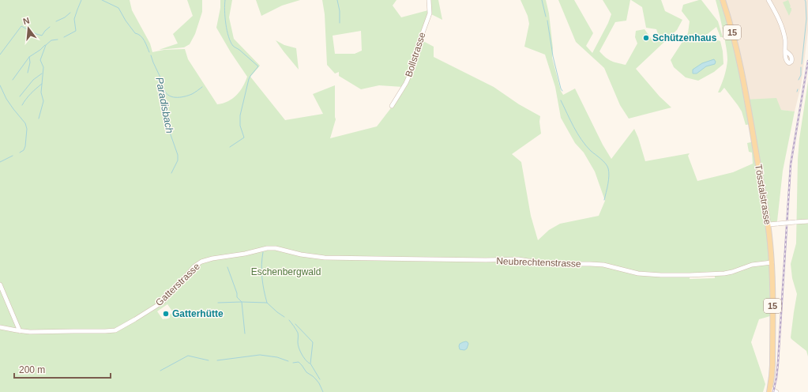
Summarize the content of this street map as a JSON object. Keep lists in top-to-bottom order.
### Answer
{
  "streets": {
    "main road": ["15", "Tösstalstrasse"],
    "street": ["Bollstrasse", "Neubrechtenstrasse", "Gatterstrasse"]
  },
  "crossings": [
    ["Tösstalstrasse", "Neubrechtenstrasse"],
    ["Neubrechtenstrasse", "Gatterstrasse"]
  ],
  "water": ["Paradisbach"],
  "parks": ["Eschenbergwald"],
  "places": ["Schützenhaus", "Gatterhütte"],
  "scale_bar": "200 m",
  "north": "top"
}
